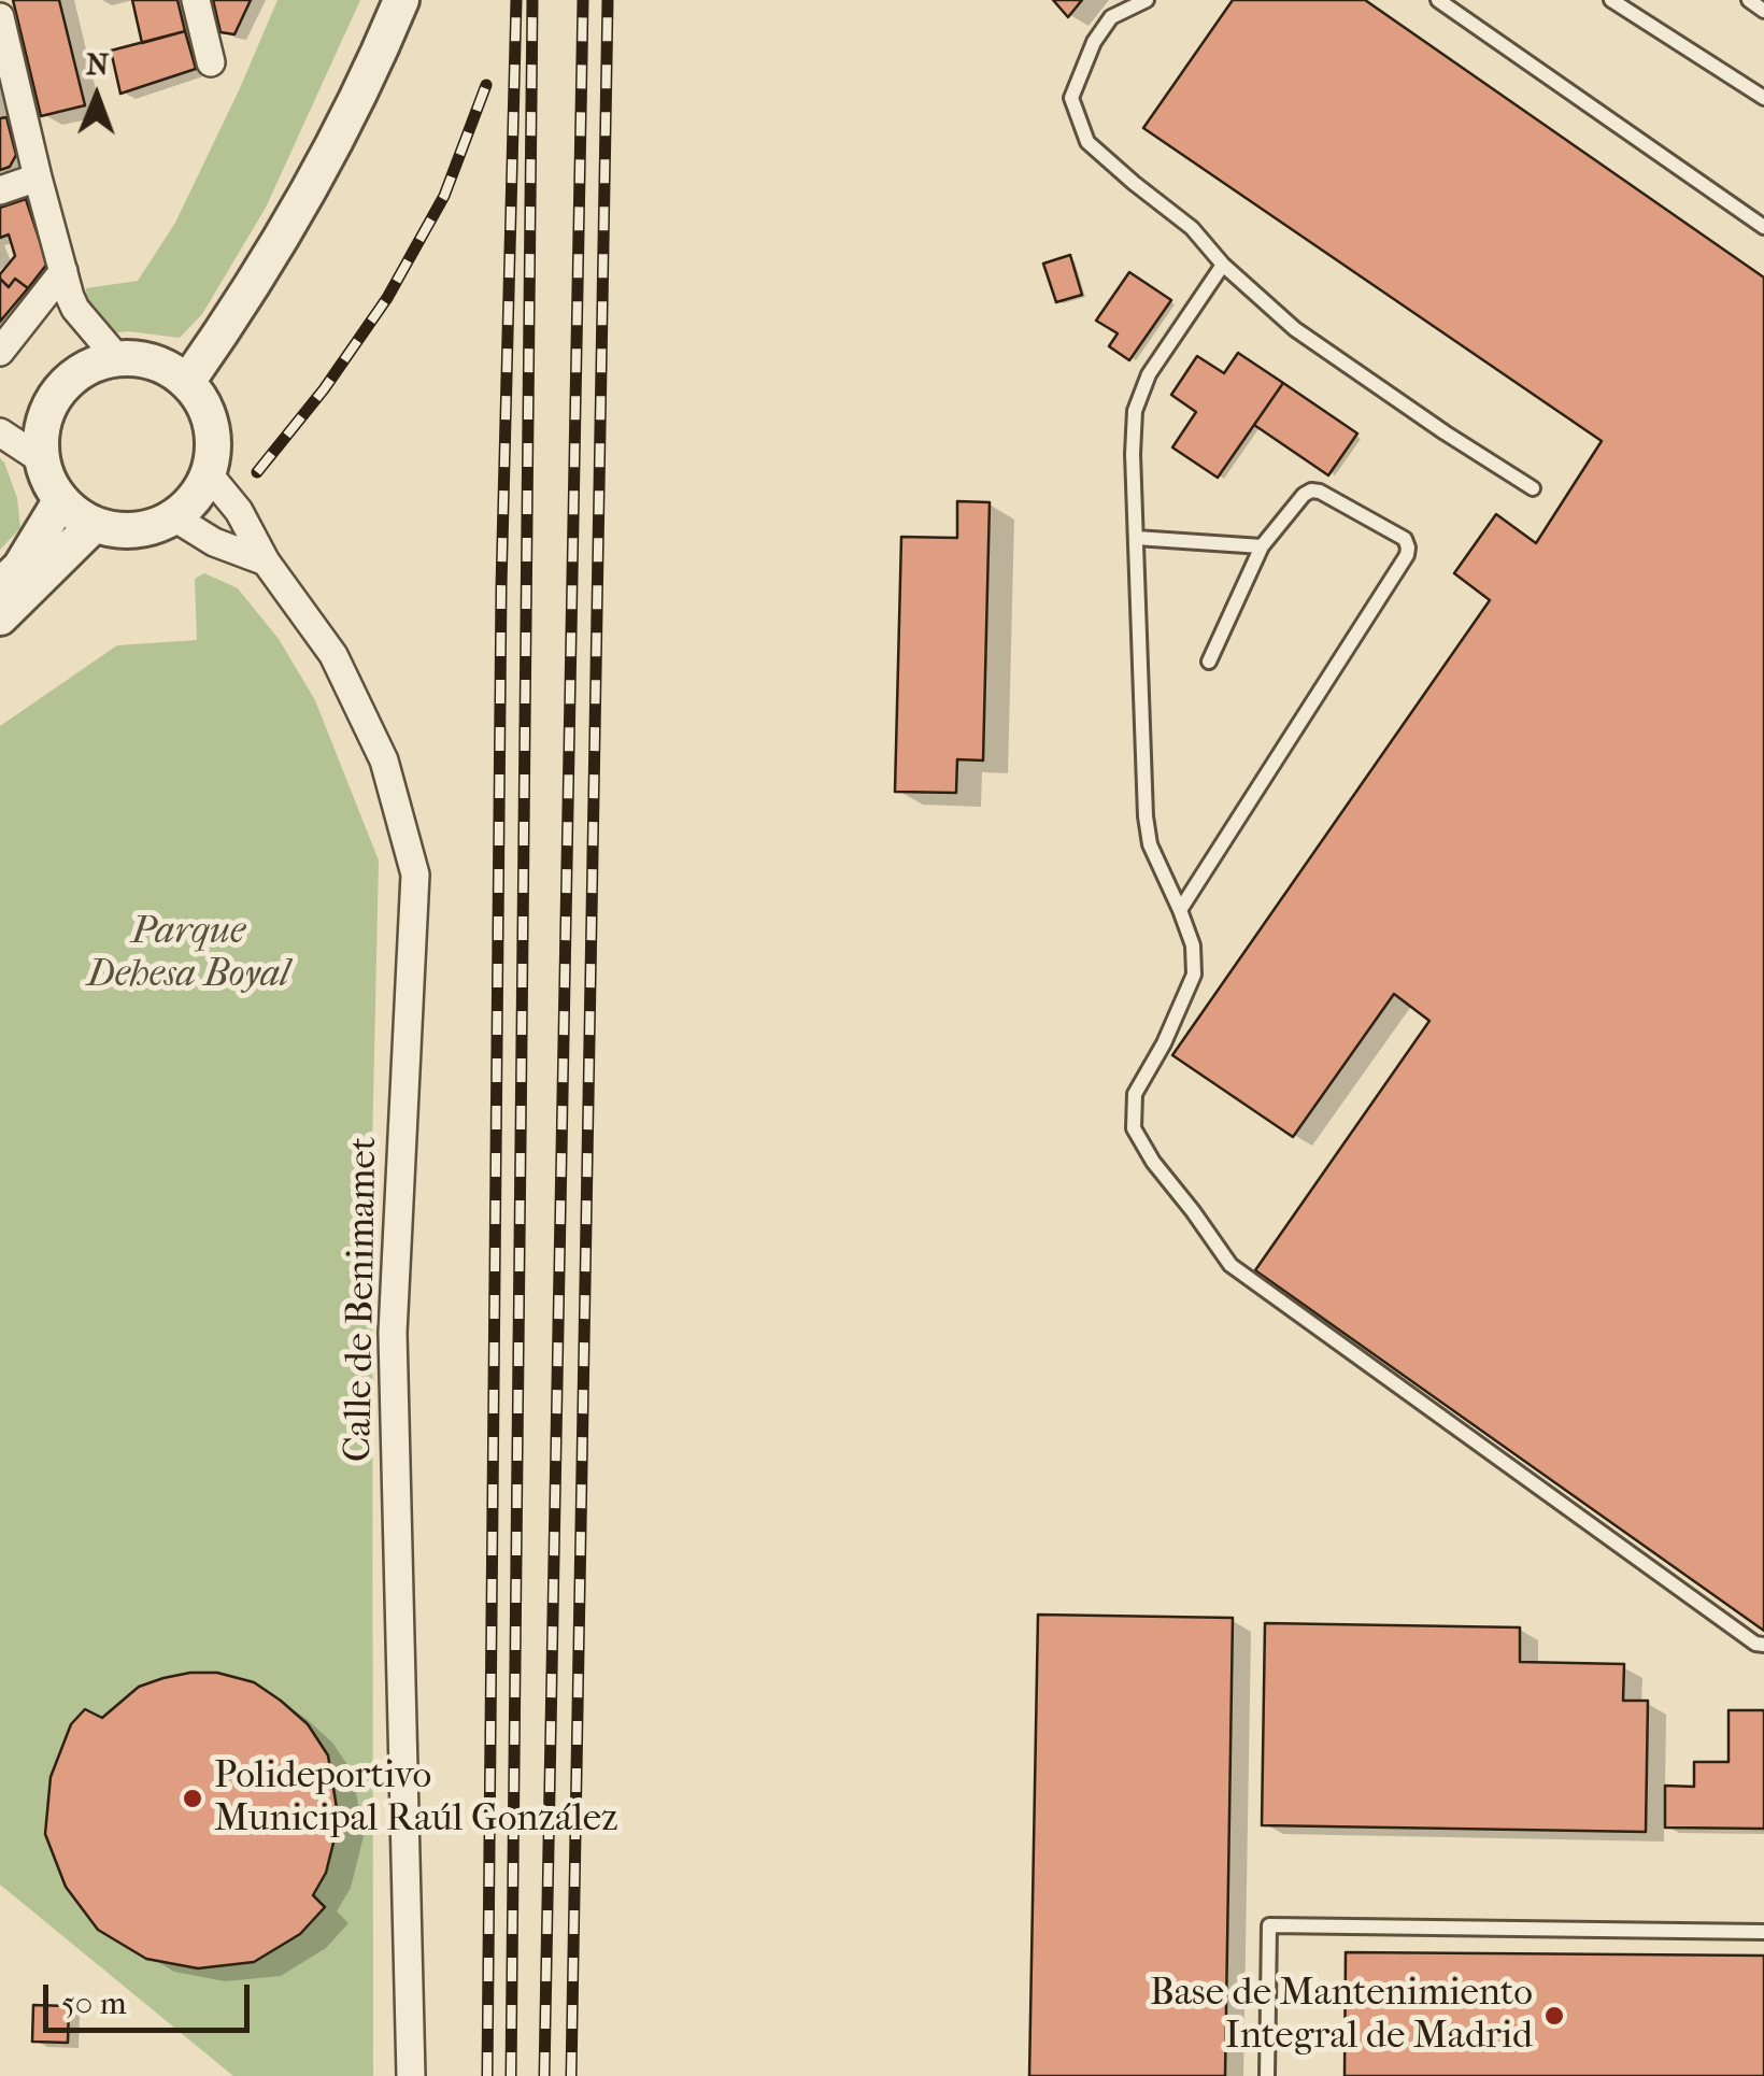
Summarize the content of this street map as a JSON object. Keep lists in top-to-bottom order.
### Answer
{
  "streets": {
    "street": ["Calle de Benimamet"]
  },
  "parks": ["Parque Dehesa Boyal"],
  "places": ["Polideportivo Municipal Raúl González", "Base de Mantenimiento Integral de Madrid"],
  "scale_bar": "50 m",
  "north": "top"
}
